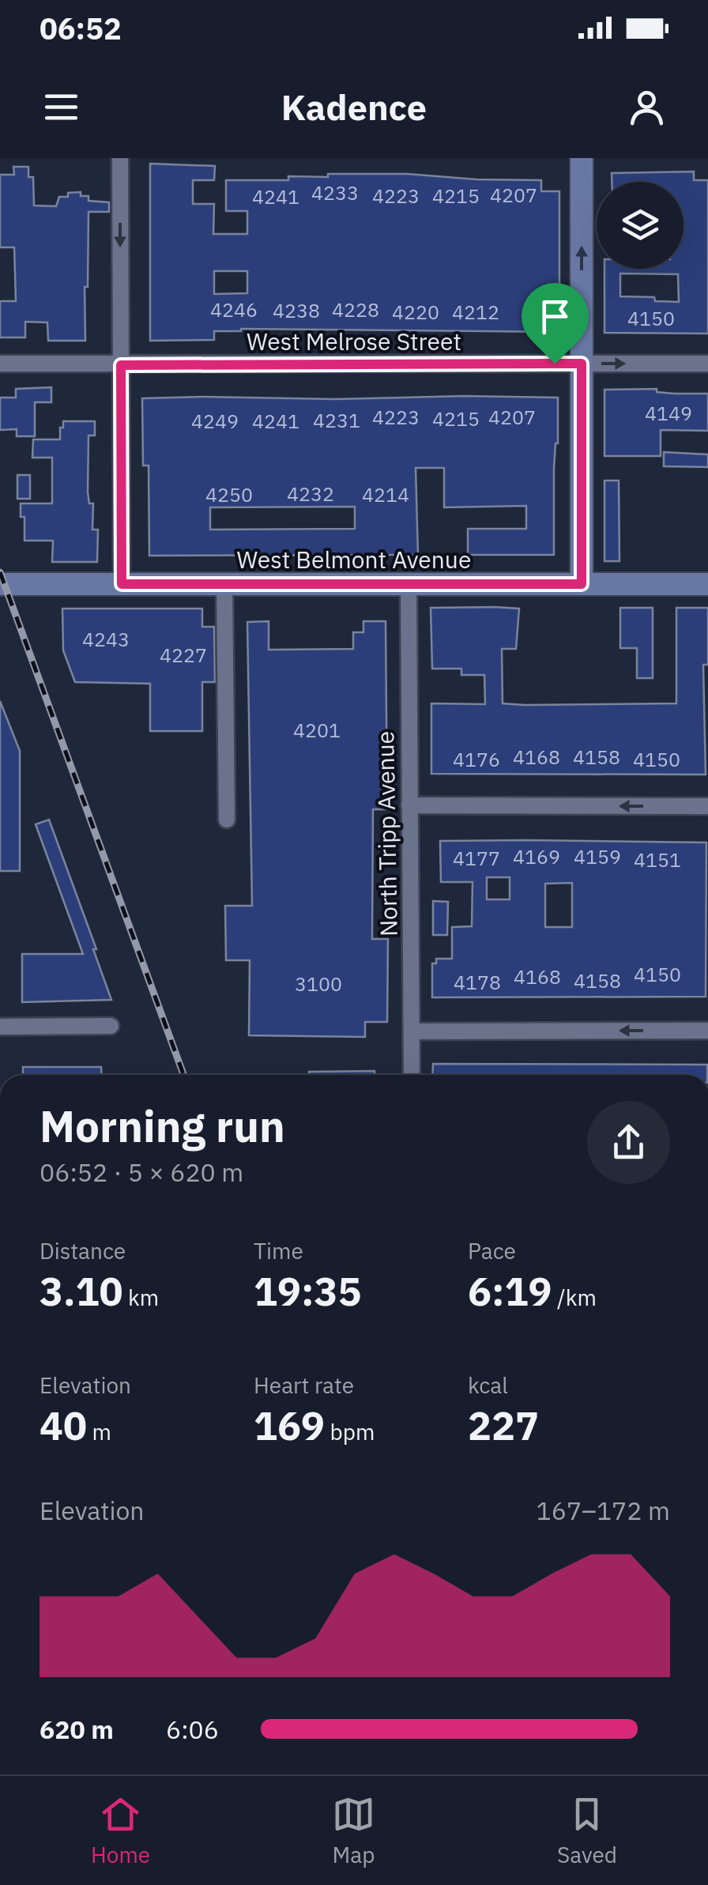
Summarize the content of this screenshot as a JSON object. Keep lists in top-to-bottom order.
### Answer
{
  "streets": {
    "main road": ["West Belmont Avenue"],
    "street": ["West Melrose Street", "North Tripp Avenue"]
  },
  "crossings": [
    ["West Belmont Avenue", "North Tripp Avenue"]
  ],
  "house_numbers": [
    "4233",
    "4207",
    "4223",
    "4215",
    "4241",
    "4246",
    "4228",
    "4238",
    "4220",
    "4212",
    "4150",
    "4149",
    "4223",
    "4207",
    "4215",
    "4231",
    "4249",
    "4241",
    "4232",
    "4250",
    "4214",
    "4243",
    "4227",
    "4201",
    "4168",
    "4158",
    "4176",
    "4150",
    "4169",
    "4159",
    "4177",
    "4151",
    "4150",
    "4168",
    "4158",
    "4178",
    "3100"
  ],
  "page": {
    "status": "06:52",
    "header": "Kadence",
    "heading": ["Morning run", "06:52 · 5 × 620 m"],
    "stats": [
      ["Distance", "3.10 km"],
      ["Time", "19:35"],
      ["Pace", "6:19 /km"],
      ["Elevation", "40 m"],
      ["Heart rate", "169 bpm"],
      ["kcal", "227"]
    ],
    "chart": ["Elevation", "167–172 m"],
    "list": [
      {
        "name": "620 m",
        "note": "6:06"
      }
    ],
    "tabs": ["Home", "Map", "Saved"]
  }
}
